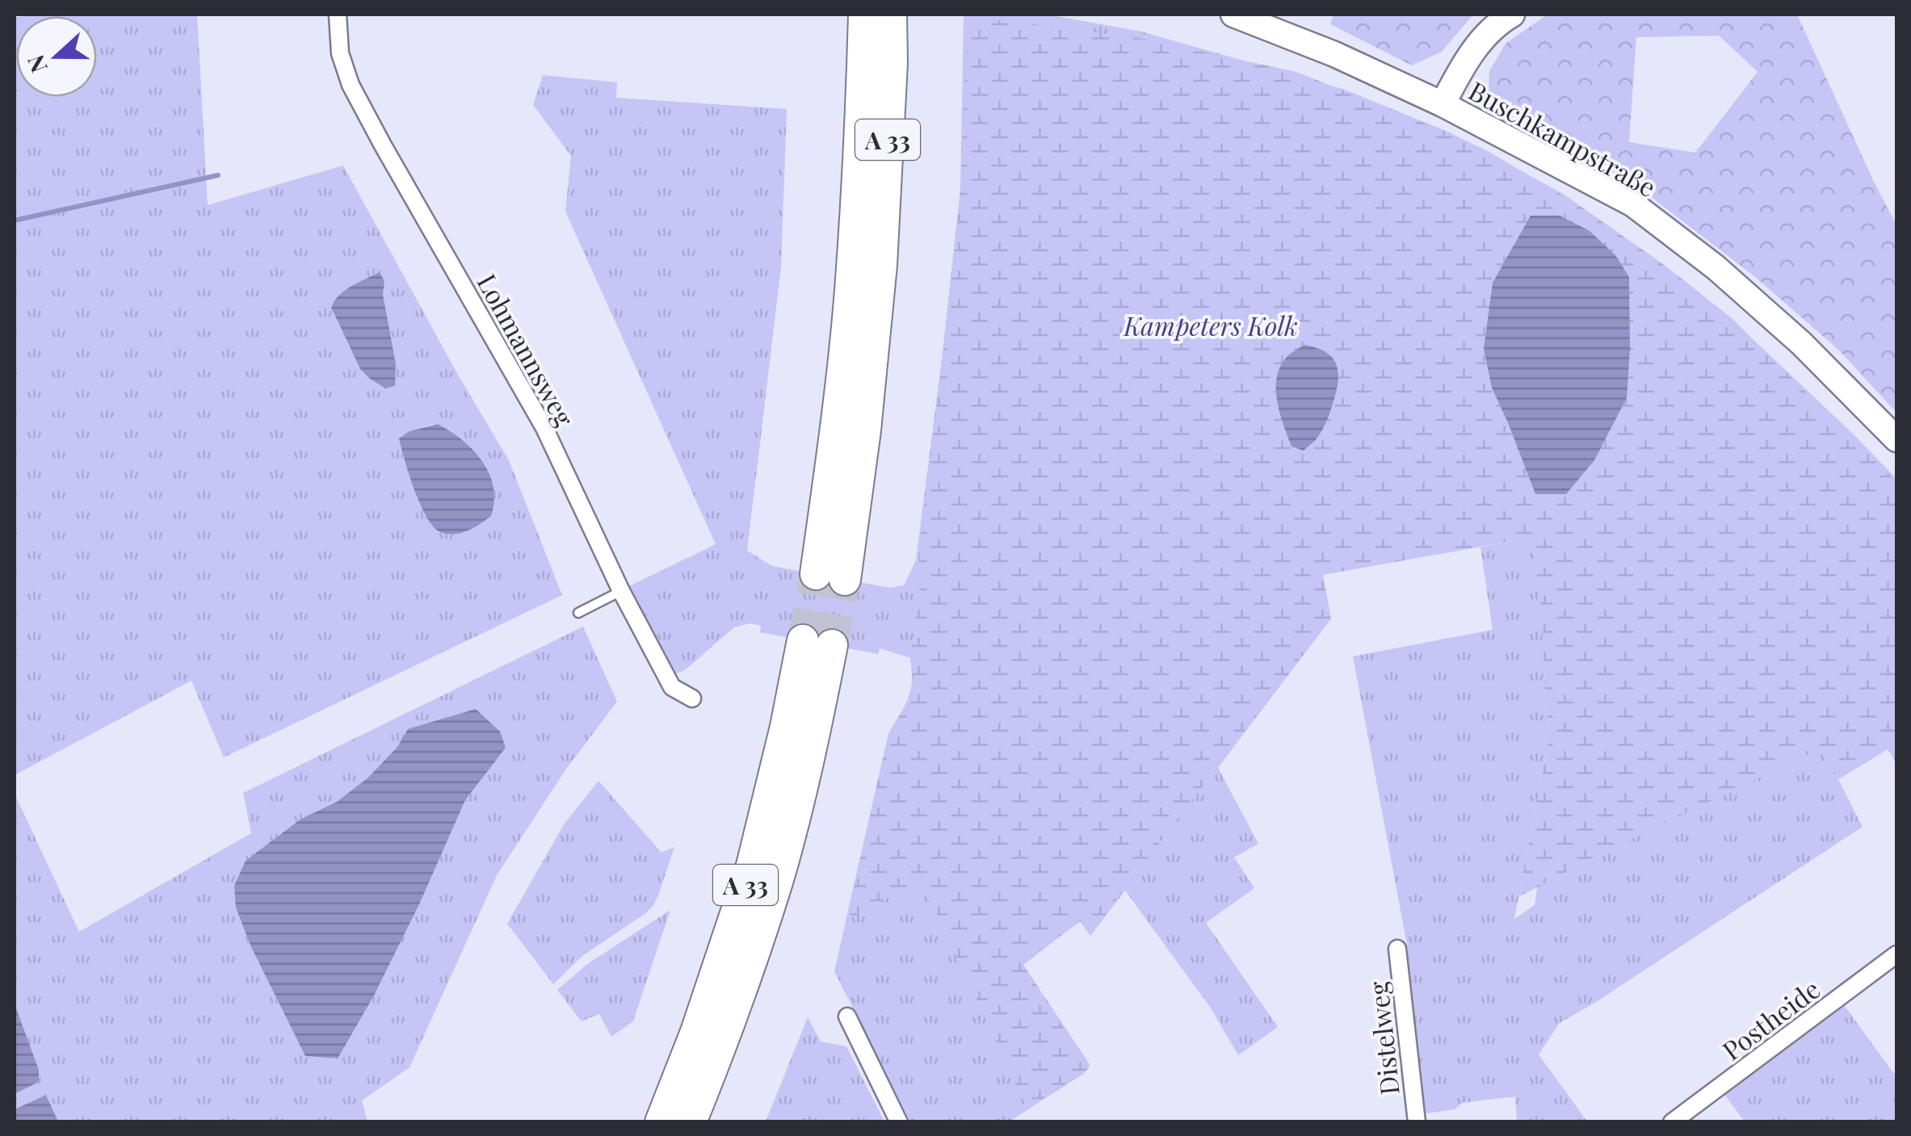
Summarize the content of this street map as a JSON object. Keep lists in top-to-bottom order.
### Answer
{
  "streets": {
    "highway": ["A 33"],
    "main road": ["Buschkampstraße"],
    "street": ["Lohmannsweg", "Postheide", "Distelweg"]
  },
  "parks": ["Kampeters Kolk"],
  "north": "left"
}
